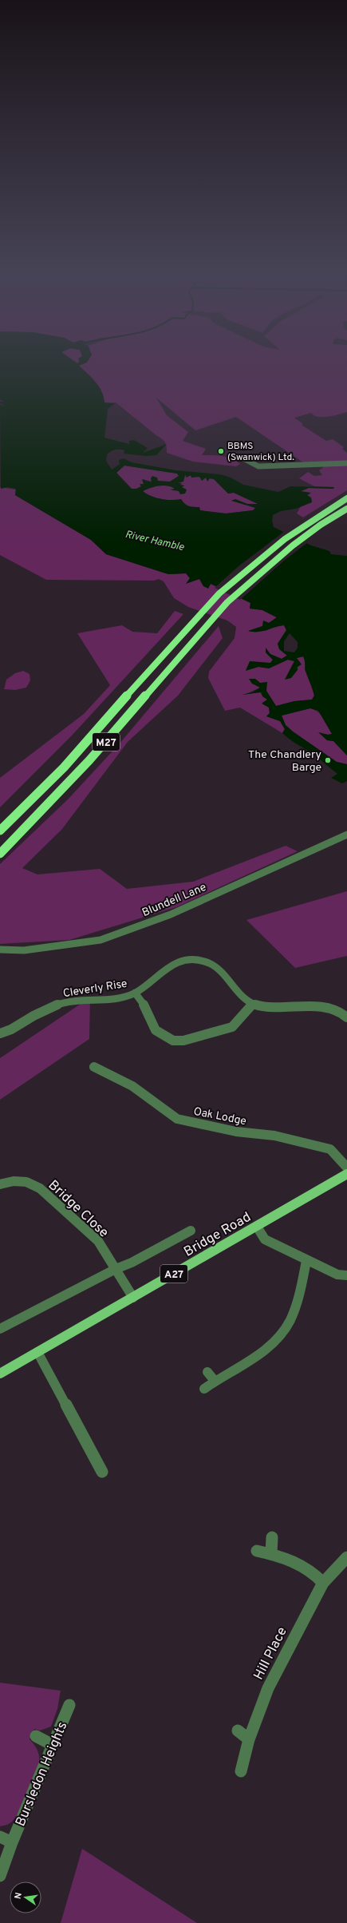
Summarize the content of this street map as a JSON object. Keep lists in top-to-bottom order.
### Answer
{
  "streets": {
    "highway": ["M27"],
    "main road": ["Bridge Road", "A27"],
    "street": [
      "Blundell Lane",
      "Cleverly Rise",
      "Oak Lodge",
      "Bridge Close",
      "Hill Place",
      "Bursledon Heights"
    ]
  },
  "crossings": [
    ["Bridge Close", "Bridge Road"]
  ],
  "water": ["River Hamble"],
  "places": ["BBMS (Swanwick) Ltd.", "The Chandlery Barge"],
  "north": "left"
}
